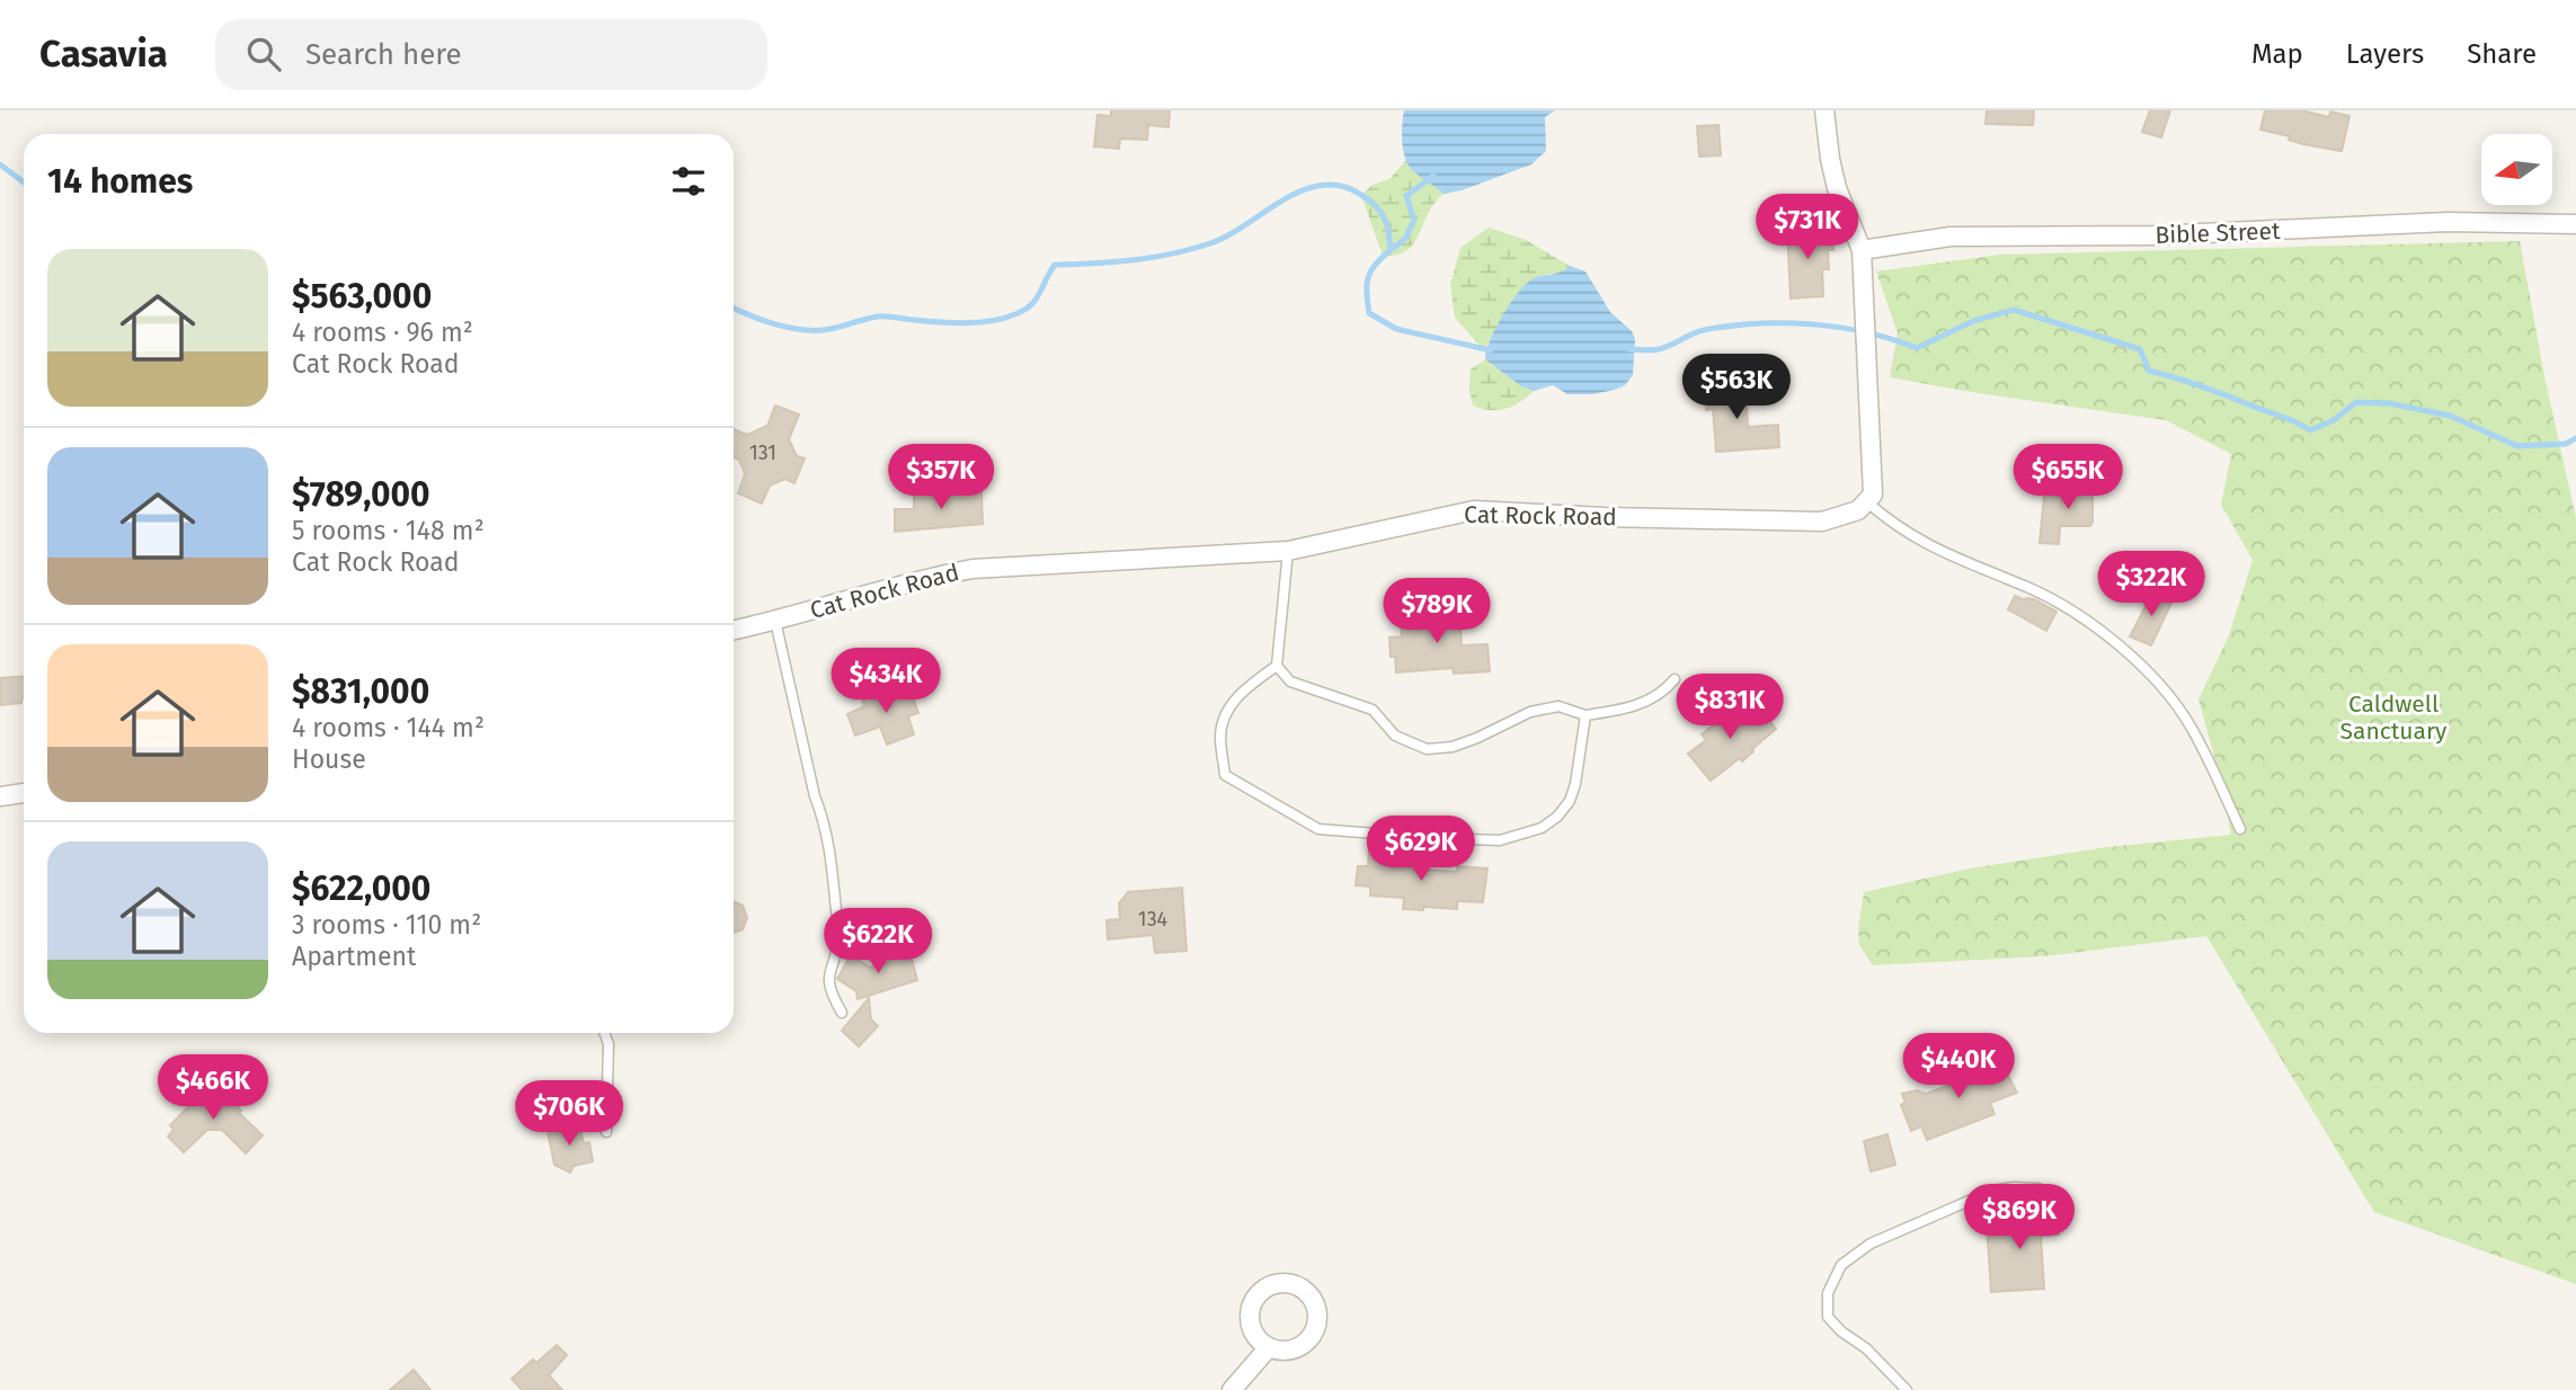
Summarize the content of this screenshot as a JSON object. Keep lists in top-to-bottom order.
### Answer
{
  "streets": {
    "street": ["Bible Street", "Cat Rock Road"]
  },
  "parks": ["Caldwell Sanctuary"],
  "house_numbers": ["131", "134"],
  "north": "left",
  "page": {
    "header": "Casavia",
    "search": "Search here",
    "nav": ["Map", "Layers", "Share"],
    "heading": "14 homes",
    "price": [
      "$731K",
      "$563K",
      "$357K",
      "$655K",
      "$322K",
      "$789K",
      "$434K",
      "$831K",
      "$629K",
      "$622K",
      "$440K",
      "$466K",
      "$706K",
      "$869K"
    ],
    "list": [
      {
        "name": "$563,000",
        "note": "4 rooms · 96 m² · Cat Rock Road"
      },
      {
        "name": "$789,000",
        "note": "5 rooms · 148 m² · Cat Rock Road"
      },
      {
        "name": "$831,000",
        "note": "4 rooms · 144 m² · House"
      },
      {
        "name": "$622,000",
        "note": "3 rooms · 110 m² · Apartment"
      }
    ]
  }
}
